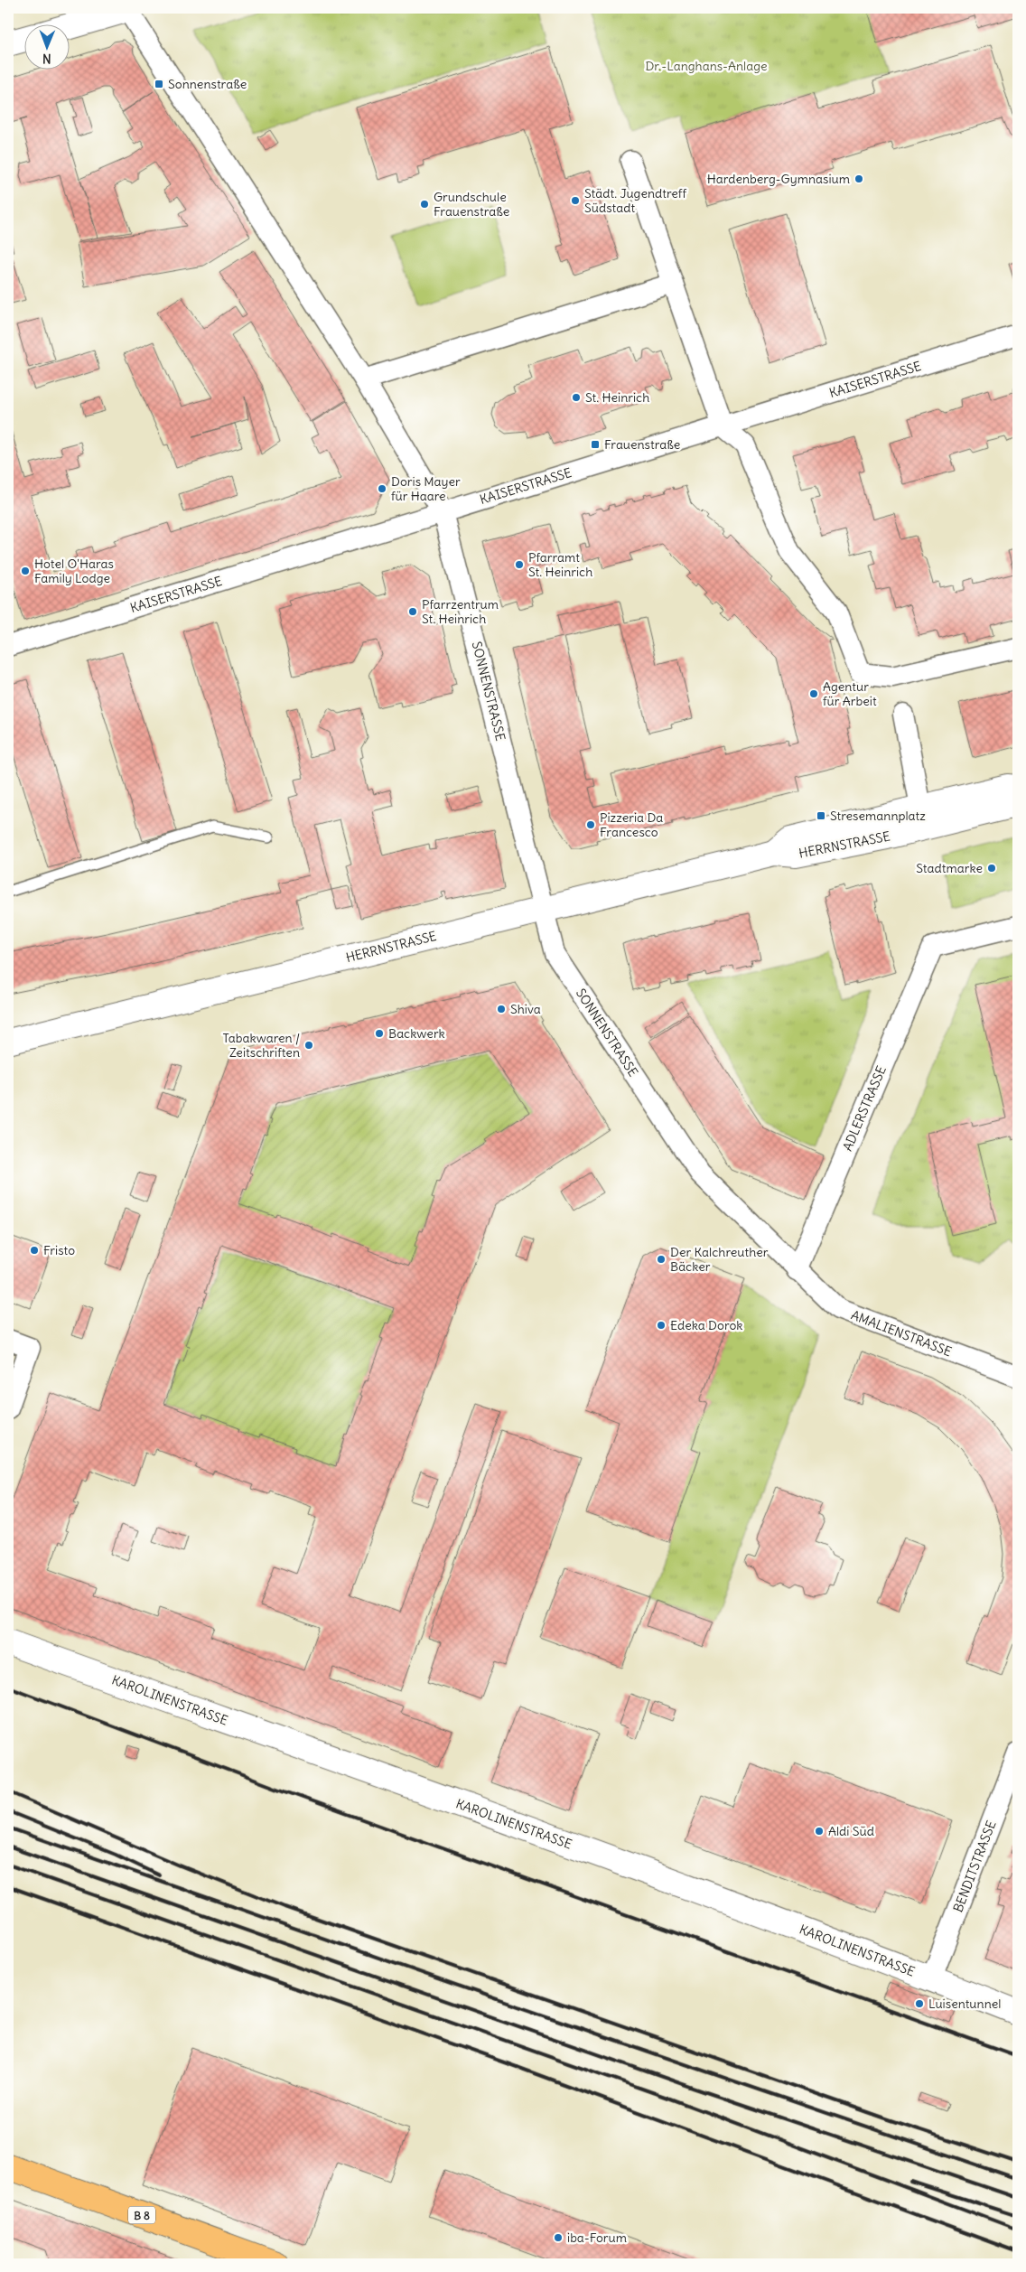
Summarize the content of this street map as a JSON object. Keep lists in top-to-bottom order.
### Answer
{
  "streets": {
    "main road": ["B 8"],
    "street": [
      "KAISERSTRASSE",
      "SONNENSTRASSE",
      "HERRNSTRASSE",
      "ADLERSTRASSE",
      "AMALIENSTRASSE",
      "KAROLINENSTRASSE",
      "BENDITSTRASSE"
    ]
  },
  "crossings": [
    ["KAISERSTRASSE", "SONNENSTRASSE"],
    ["SONNENSTRASSE", "HERRNSTRASSE"],
    ["SONNENSTRASSE", "ADLERSTRASSE"],
    ["SONNENSTRASSE", "AMALIENSTRASSE"],
    ["ADLERSTRASSE", "AMALIENSTRASSE"],
    ["KAROLINENSTRASSE", "BENDITSTRASSE"]
  ],
  "parks": ["Dr.-Langhans-Anlage"],
  "places": {
    "transit": ["Sonnenstraße", "Frauenstraße", "Stresemannplatz"],
    "other": [
      "Hardenberg-Gymnasium",
      "Städt. Jugendtreff Südstadt",
      "Grundschule Frauenstraße",
      "St. Heinrich",
      "Doris Mayer für Haare",
      "Pfarramt St. Heinrich",
      "Hotel O'Haras Family Lodge",
      "Pfarrzentrum St. Heinrich",
      "Agentur für Arbeit",
      "Pizzeria Da Francesco",
      "Stadtmarke",
      "Shiva",
      "Backwerk",
      "Tabakwaren / Zeitschriften",
      "Fristo",
      "Der Kalchreuther Bäcker",
      "Edeka Dorok",
      "Aldi Süd",
      "Luisentunnel",
      "iba-Forum"
    ]
  },
  "north": "bottom"
}
